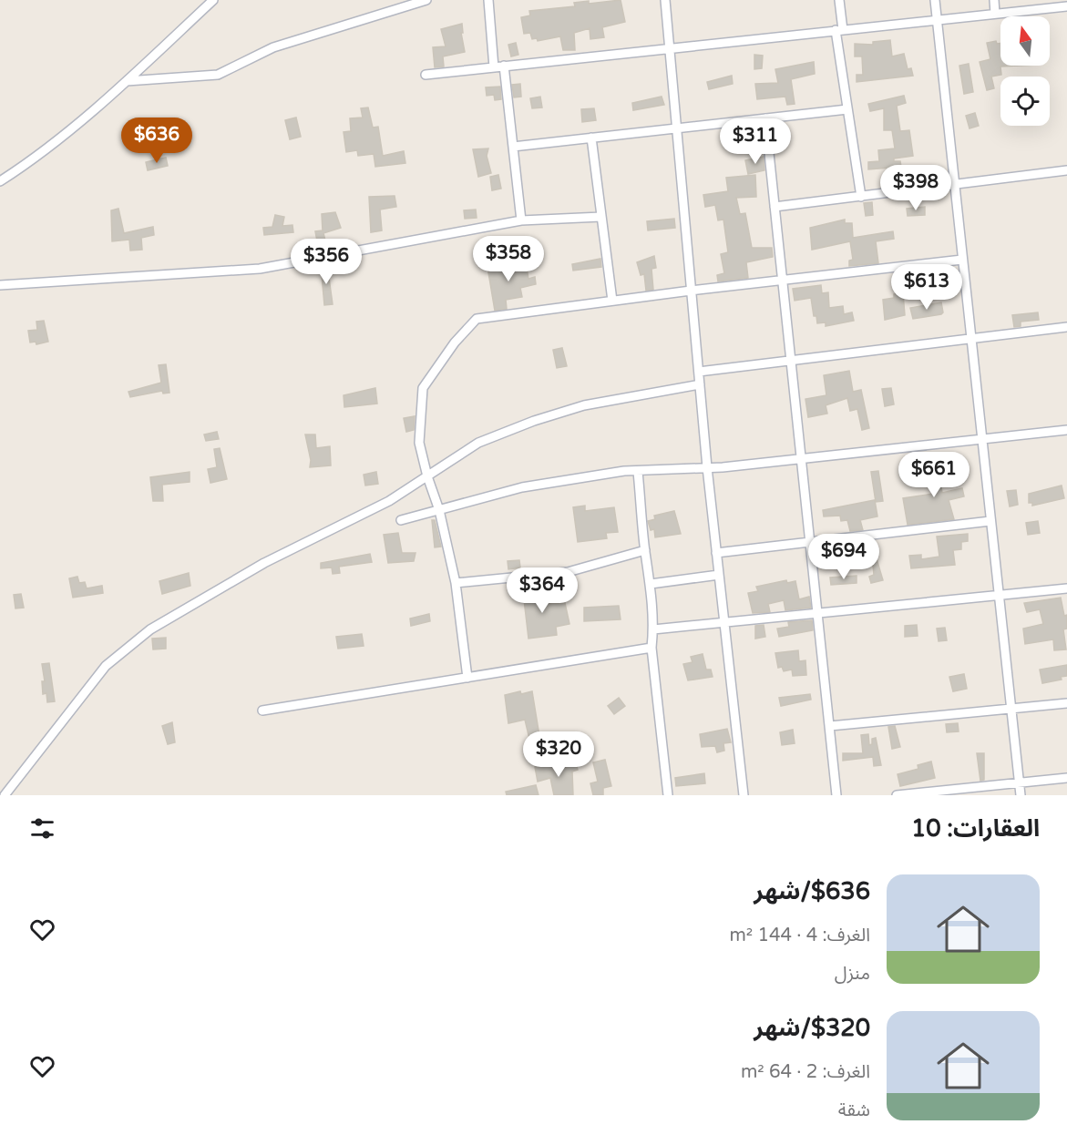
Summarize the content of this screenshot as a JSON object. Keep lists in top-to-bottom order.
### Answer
{
  "north": "top",
  "page": {
    "price": [
      "$636",
      "$311",
      "$398",
      "$358",
      "$356",
      "$613",
      "$661",
      "$694",
      "$364",
      "$320"
    ],
    "heading": "العقارات: 10",
    "list": [
      {
        "name": "$636/شهر",
        "note": "الغرف: 4 · 144 m² · منزل"
      },
      {
        "name": "$320/شهر",
        "note": "الغرف: 2 · 64 m² · شقة"
      }
    ]
  }
}
